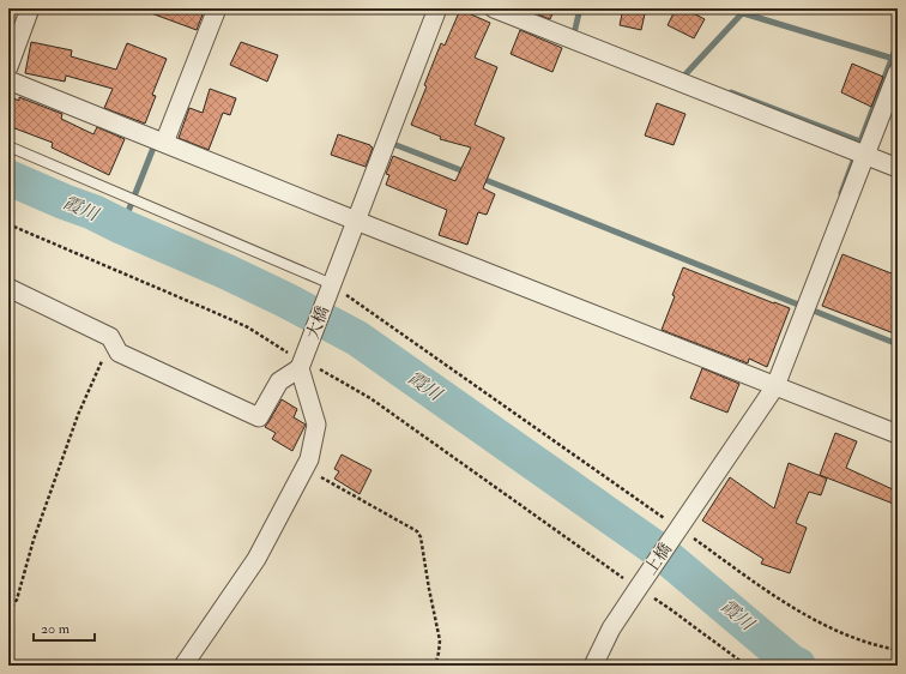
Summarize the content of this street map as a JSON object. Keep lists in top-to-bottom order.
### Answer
{
  "streets": {
    "street": ["大橋", "上橋"]
  },
  "water": ["霞川"],
  "scale_bar": "20 m"
}
